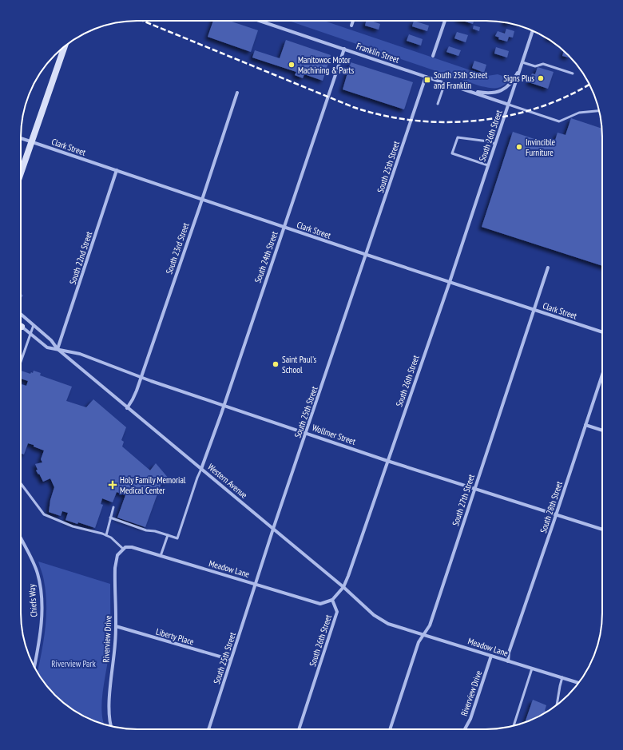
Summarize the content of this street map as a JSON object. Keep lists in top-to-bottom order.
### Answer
{
  "streets": {
    "street": [
      "Franklin Street",
      "South 26th Street",
      "Clark Street",
      "South 25th Street",
      "South 23rd Street",
      "South 24th Street",
      "South 22nd Street",
      "Wollmer Street",
      "Western Avenue",
      "South 27th Street",
      "South 28th Street",
      "Meadow Lane",
      "Chiefs Way",
      "Liberty Place",
      "Riverview Drive"
    ]
  },
  "crossings": [
    ["Franklin Street", "South 26th Street"],
    ["Franklin Street", "South 25th Street"],
    ["Franklin Street", "South 24th Street"],
    ["South 26th Street", "Clark Street"],
    ["South 26th Street", "Wollmer Street"],
    ["South 26th Street", "Western Avenue"],
    ["South 26th Street", "Meadow Lane"],
    ["Clark Street", "South 25th Street"],
    ["Clark Street", "South 23rd Street"],
    ["Clark Street", "South 24th Street"],
    ["Clark Street", "South 22nd Street"],
    ["Clark Street", "South 27th Street"],
    ["South 25th Street", "Wollmer Street"],
    ["South 25th Street", "Western Avenue"],
    ["South 25th Street", "Meadow Lane"],
    ["South 25th Street", "Liberty Place"],
    ["South 23rd Street", "Wollmer Street"],
    ["South 23rd Street", "Western Avenue"],
    ["South 24th Street", "Wollmer Street"],
    ["South 24th Street", "Western Avenue"],
    ["South 22nd Street", "Wollmer Street"],
    ["South 22nd Street", "Western Avenue"],
    ["Wollmer Street", "Western Avenue"],
    ["Wollmer Street", "South 27th Street"],
    ["Wollmer Street", "South 28th Street"],
    ["Western Avenue", "Meadow Lane"],
    ["South 27th Street", "Meadow Lane"],
    ["South 28th Street", "Meadow Lane"],
    ["Meadow Lane", "Riverview Drive"],
    ["Liberty Place", "Riverview Drive"]
  ],
  "parks": ["Riverview Park"],
  "places": {
    "other": [
      "Manitowoc Motor Machining & Parts",
      "Signs Plus",
      "Invincible Furniture",
      "Saint Paul's School"
    ],
    "transit": ["South 25th Street and Franklin"],
    "health": ["Holy Family Memorial Medical Center"]
  }
}
